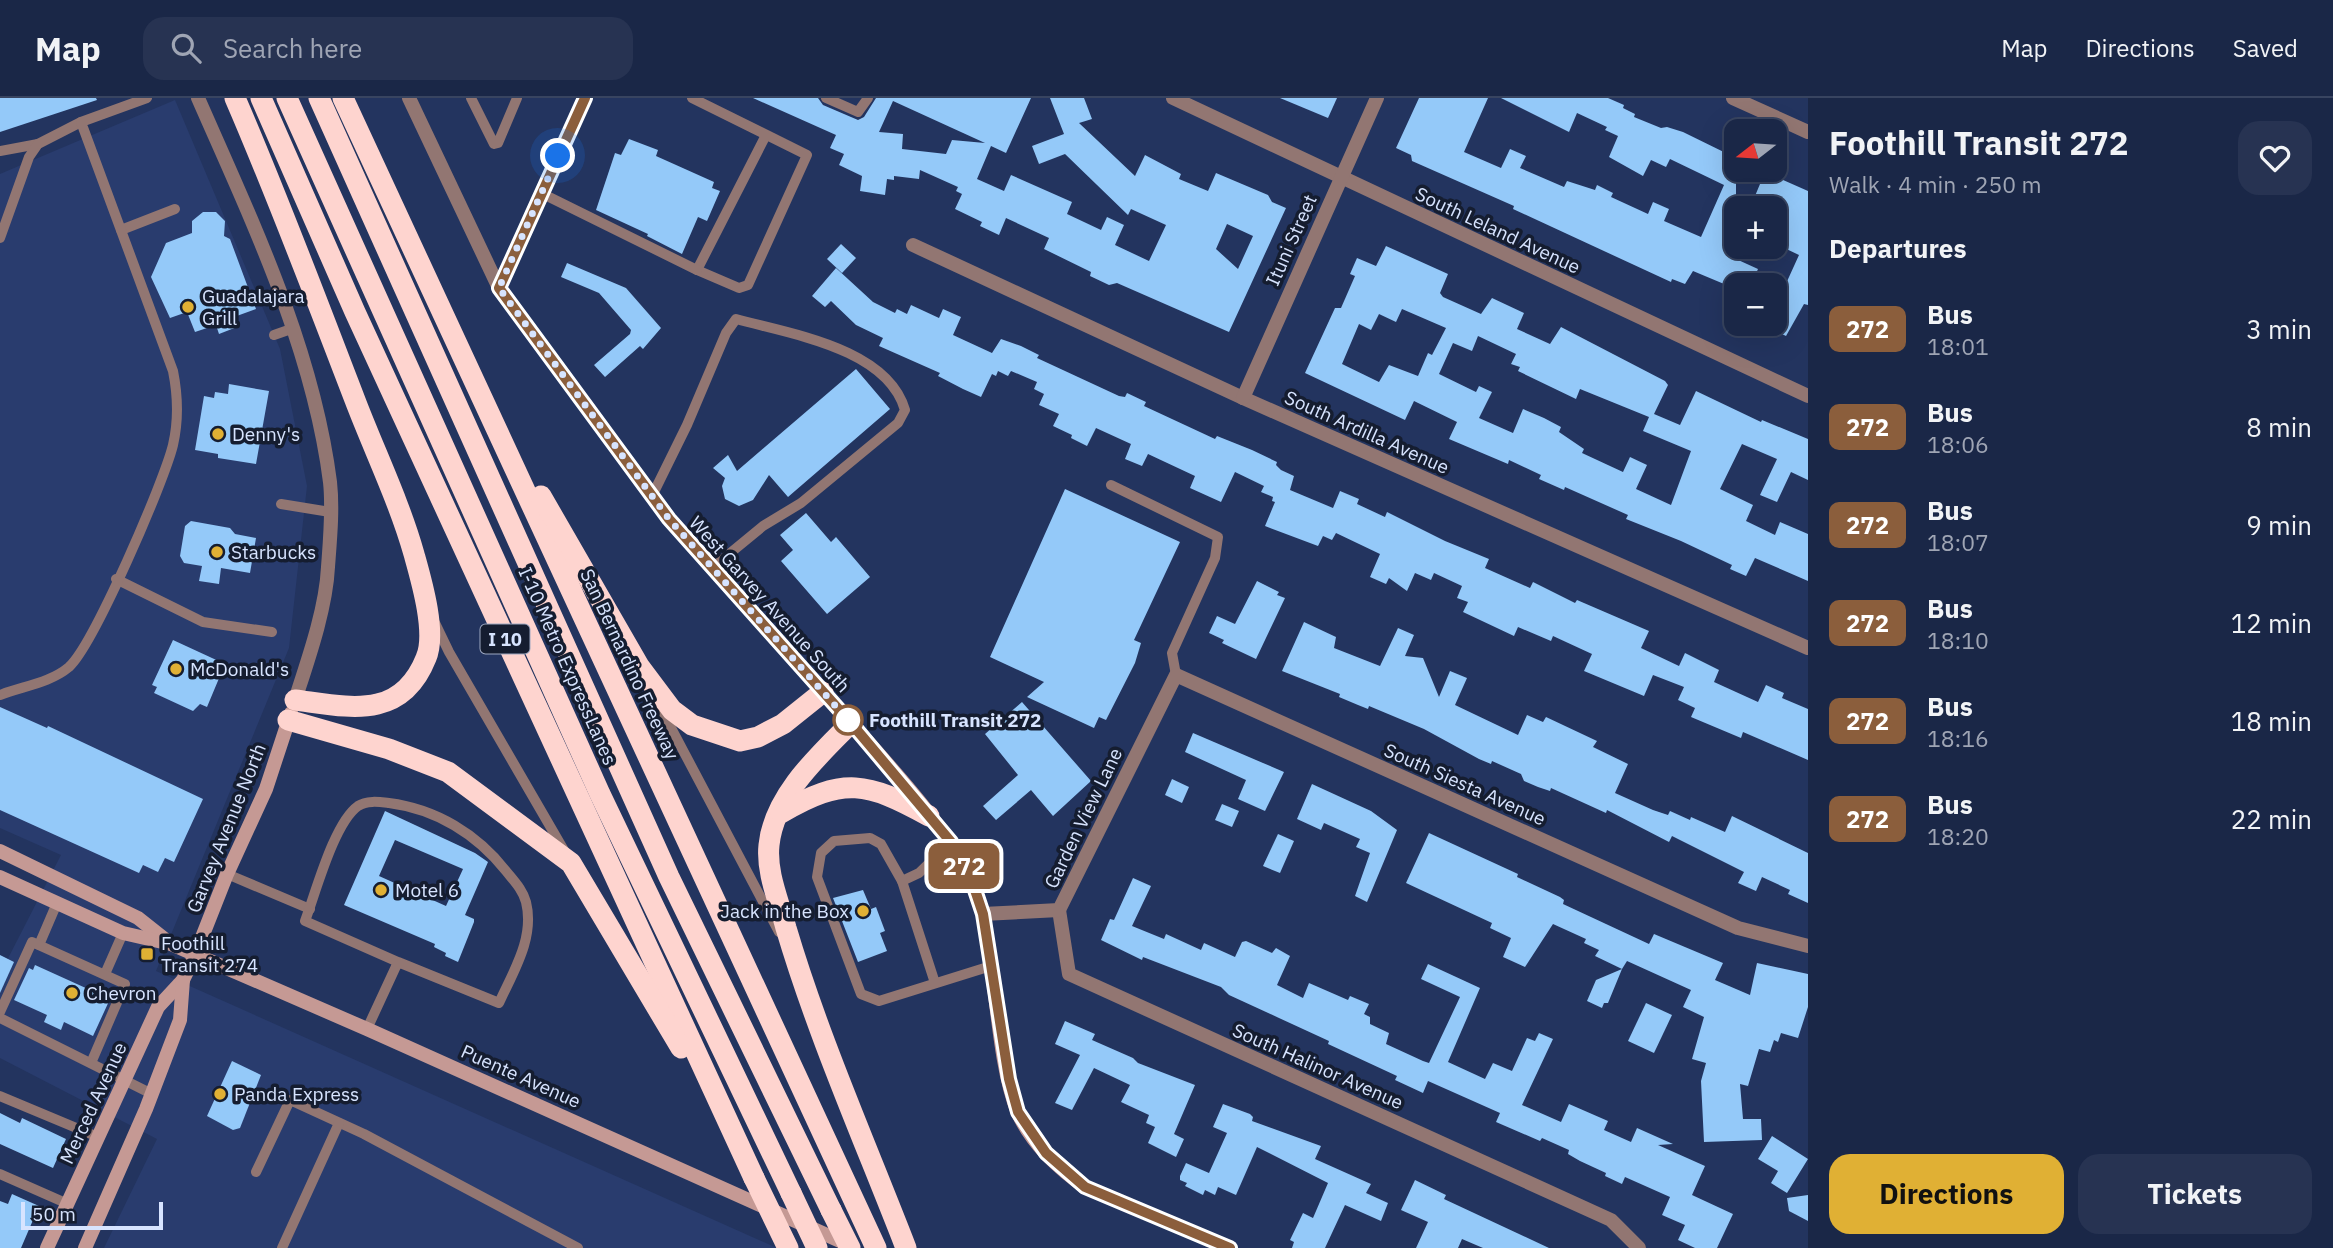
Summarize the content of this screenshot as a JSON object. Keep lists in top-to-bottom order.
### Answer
{
  "streets": {
    "highway": ["I 10", "San Bernardino Freeway", "I-10 Metro ExpressLanes"],
    "main road": [
      "West Garvey Avenue South",
      "Garvey Avenue North",
      "Puente Avenue",
      "Merced Avenue"
    ],
    "street": [
      "South Leland Avenue",
      "Ituni Street",
      "South Ardilla Avenue",
      "South Siesta Avenue",
      "Garden View Lane",
      "South Halinor Avenue"
    ]
  },
  "crossings": [
    ["South Leland Avenue", "Ituni Street"],
    ["Ituni Street", "South Ardilla Avenue"],
    ["West Garvey Avenue South", "Garden View Lane"],
    ["I-10 Metro ExpressLanes", "Puente Avenue"],
    ["South Siesta Avenue", "Garden View Lane"],
    ["Garden View Lane", "South Halinor Avenue"],
    ["Garvey Avenue North", "Puente Avenue"],
    ["Garvey Avenue North", "Merced Avenue"],
    ["Puente Avenue", "Merced Avenue"]
  ],
  "places": {
    "other": [
      "Guadalajara Grill",
      "Denny's",
      "Starbucks",
      "McDonald's",
      "Foothill Transit 272",
      "Motel 6",
      "Jack in the Box",
      "Chevron",
      "Panda Express"
    ],
    "transit": ["Foothill Transit 274"]
  },
  "lines": ["bus line 272"],
  "scale_bar": "50 m",
  "north": "left",
  "page": {
    "header": "Map",
    "search": "Search here",
    "nav": ["Map", "Directions", "Saved"],
    "on_map": "272",
    "heading": [
      ["Foothill Transit 272", "Walk · 4 min · 250 m"],
      "Departures"
    ],
    "map_buttons": ["+", "−"],
    "list": [
      {
        "mark": "272",
        "name": "Bus",
        "note": "18:01",
        "value": "3 min"
      },
      {
        "mark": "272",
        "name": "Bus",
        "note": "18:06",
        "value": "8 min"
      },
      {
        "mark": "272",
        "name": "Bus",
        "note": "18:07",
        "value": "9 min"
      },
      {
        "mark": "272",
        "name": "Bus",
        "note": "18:10",
        "value": "12 min"
      },
      {
        "mark": "272",
        "name": "Bus",
        "note": "18:16",
        "value": "18 min"
      },
      {
        "mark": "272",
        "name": "Bus",
        "note": "18:20",
        "value": "22 min"
      }
    ],
    "buttons": ["Directions", "Tickets"],
    "scale": "50 m"
  }
}
